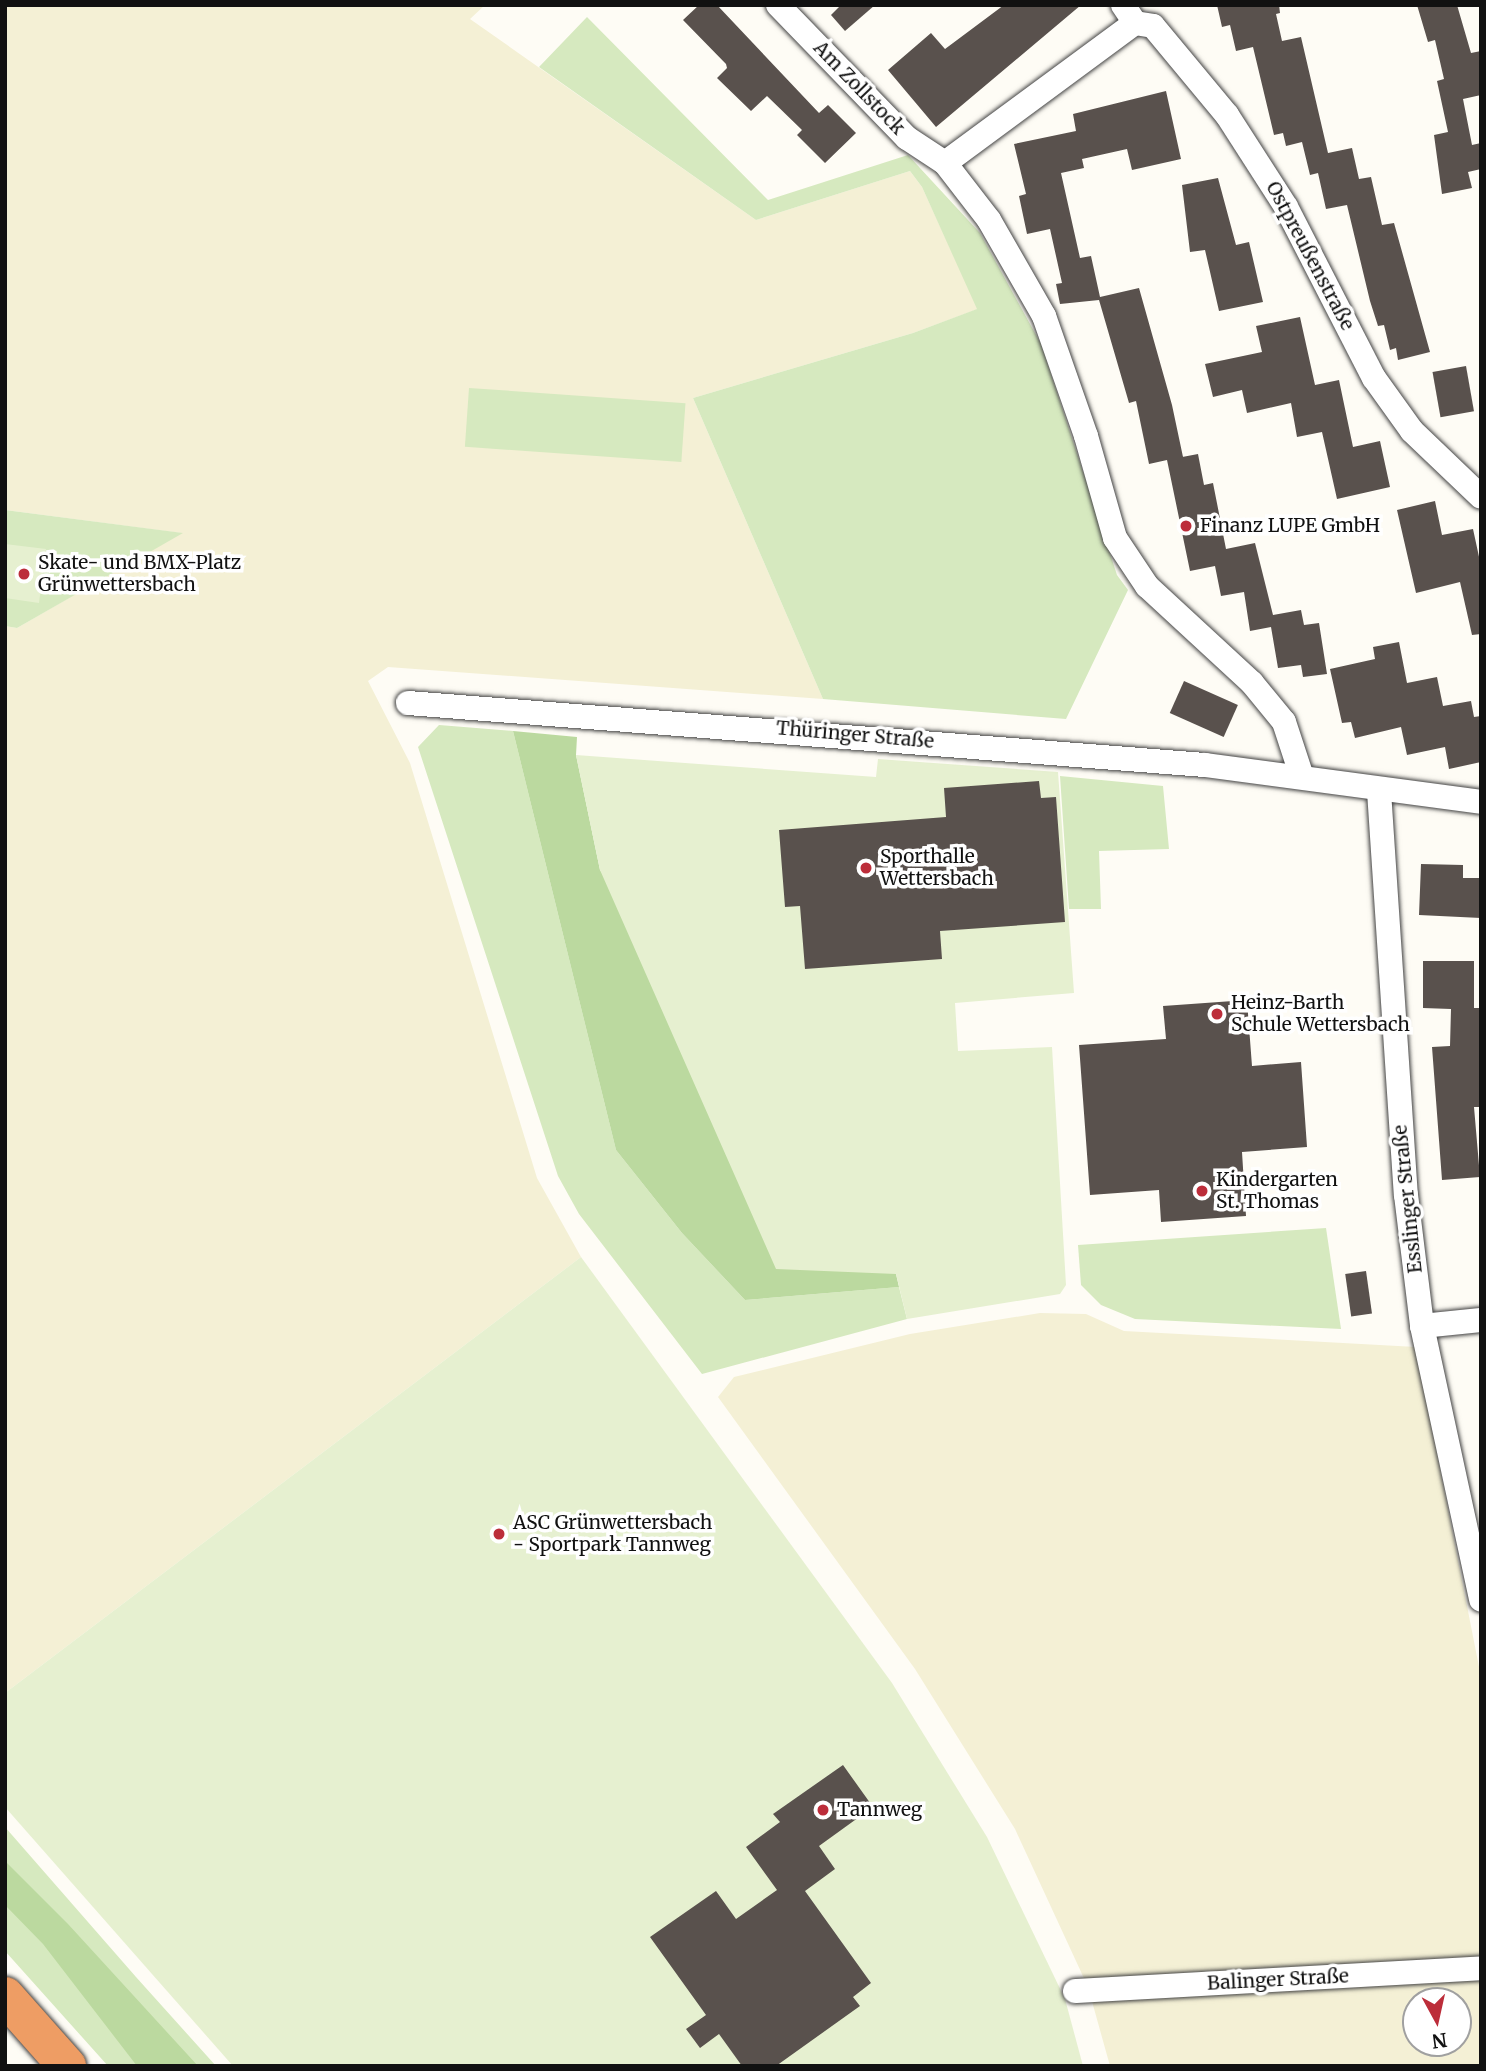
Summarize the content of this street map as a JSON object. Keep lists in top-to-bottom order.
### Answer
{
  "streets": {
    "street": [
      "Am Zollstock",
      "Ostpreußenstraße",
      "Thüringer Straße",
      "Esslinger Straße",
      "Balinger Straße"
    ]
  },
  "crossings": [
    ["Am Zollstock", "Ostpreußenstraße"],
    ["Thüringer Straße", "Esslinger Straße"]
  ],
  "places": [
    "Finanz LUPE GmbH",
    "Skate- und BMX-Platz Grünwettersbach",
    "Sporthalle Wettersbach",
    "Heinz-Barth Schule Wettersbach",
    "Kindergarten St. Thomas",
    "ASC Grünwettersbach - Sportpark Tannweg",
    "Tannweg"
  ],
  "north": "bottom"
}
